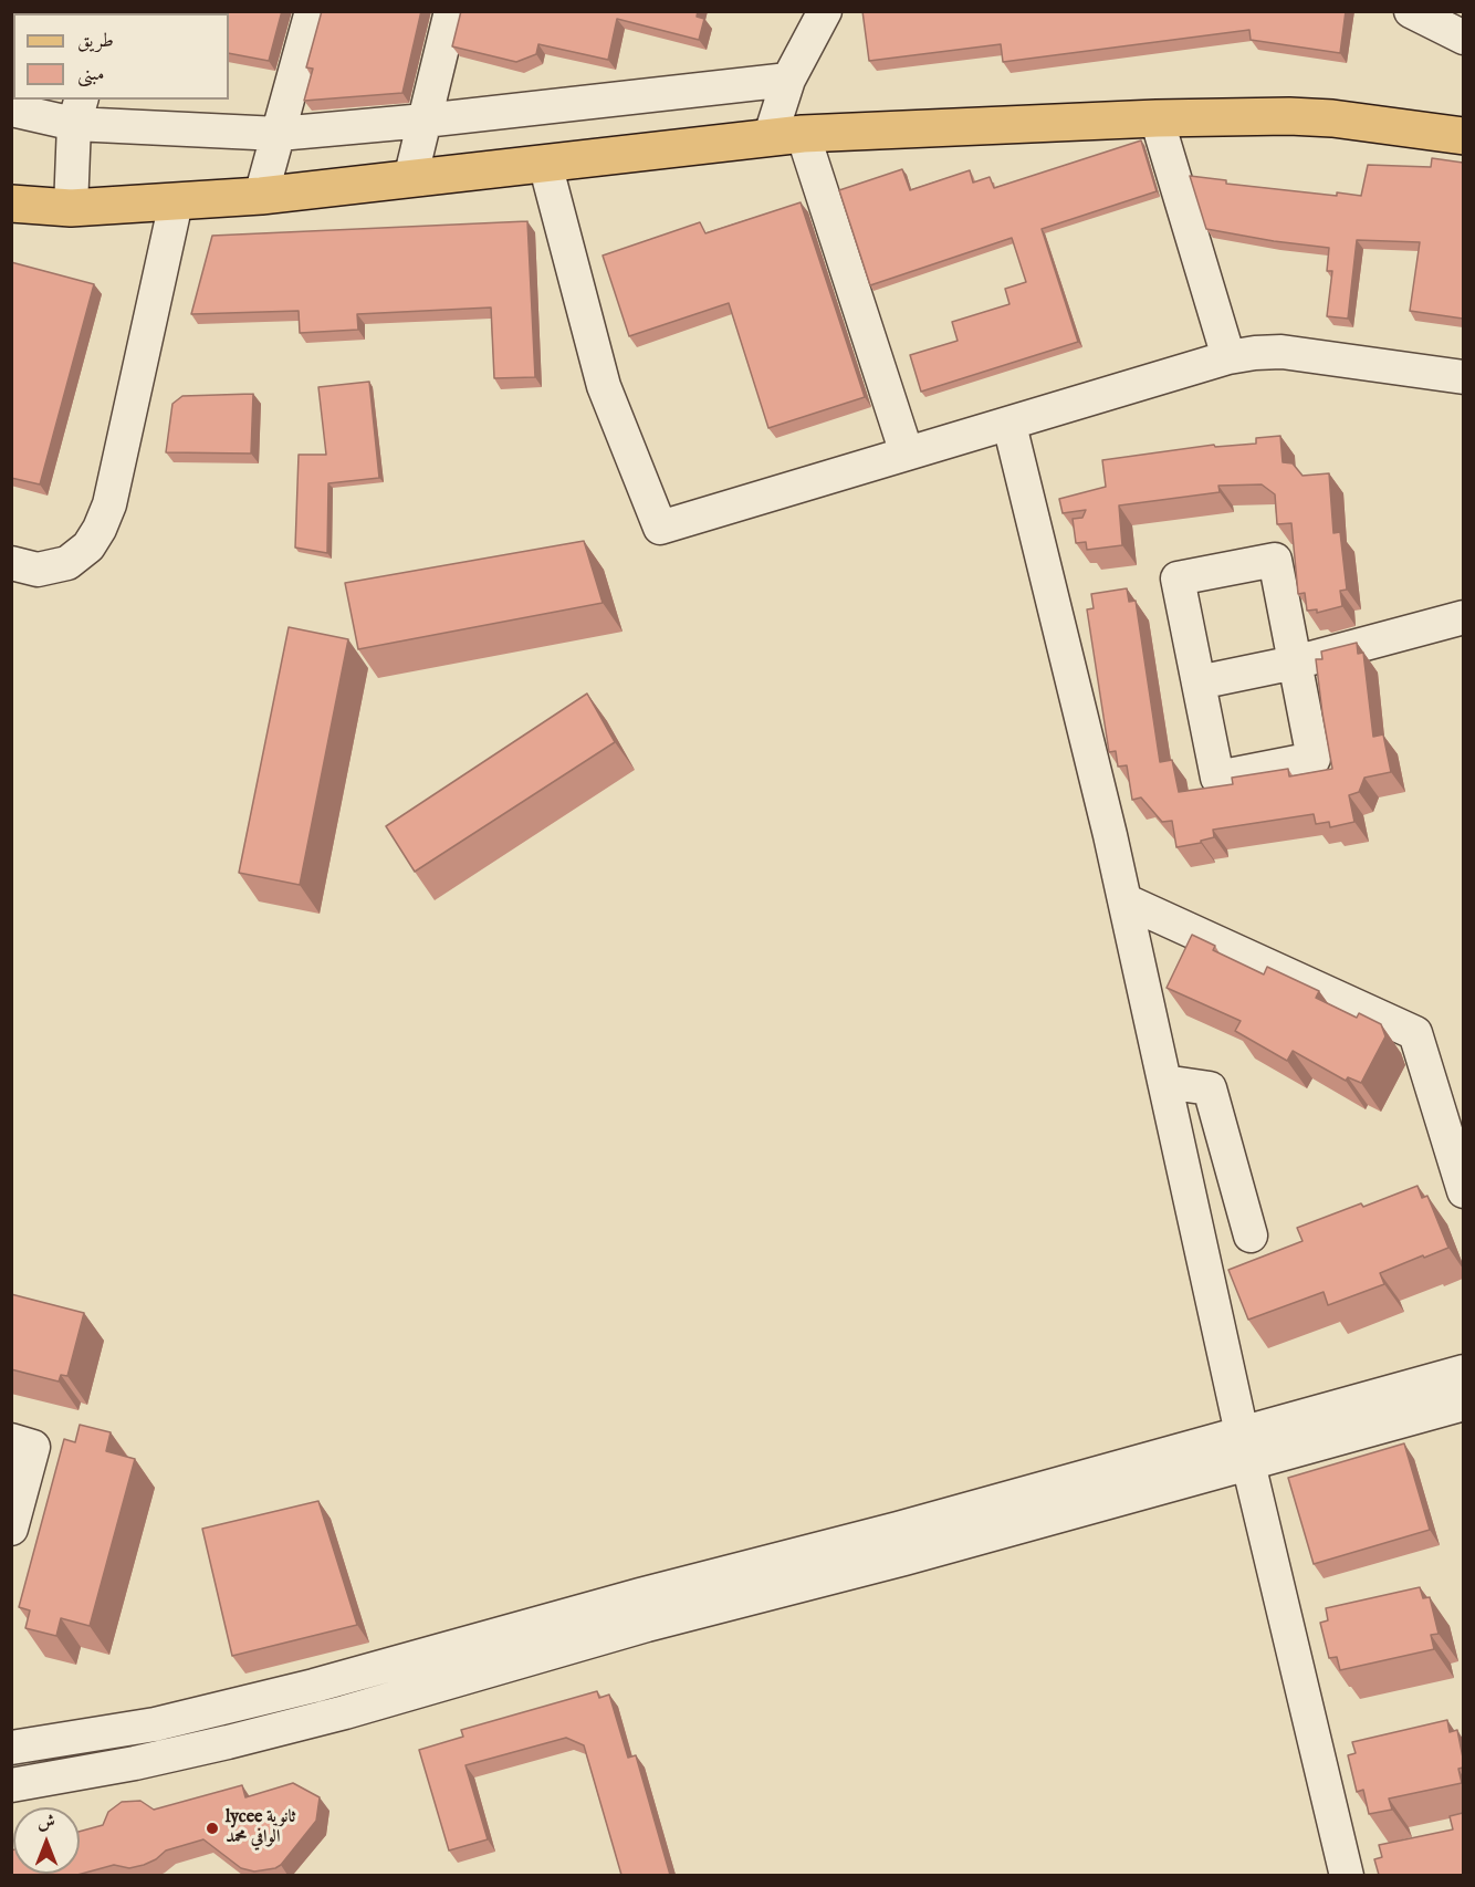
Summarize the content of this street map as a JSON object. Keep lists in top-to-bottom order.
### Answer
{
  "places": ["lycee ثانوية الوافي محمد"],
  "legend": ["طريق", "مبنى"],
  "north": "top"
}
